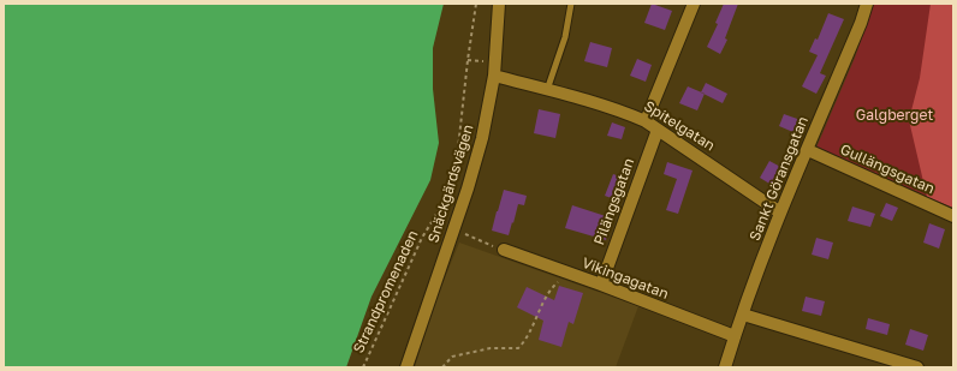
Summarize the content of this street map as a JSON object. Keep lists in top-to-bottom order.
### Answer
{
  "streets": {
    "street": [
      "Spitelgatan",
      "Gullängsgatan",
      "Sankt Göransgatan",
      "Snäckgärdsvägen",
      "Pilängsgatan",
      "Vikingagatan"
    ],
    "path": ["Strandpromenaden"]
  },
  "crossings": [
    ["Spitelgatan", "Sankt Göransgatan"],
    ["Spitelgatan", "Snäckgärdsvägen"],
    ["Spitelgatan", "Pilängsgatan"],
    ["Gullängsgatan", "Sankt Göransgatan"],
    ["Sankt Göransgatan", "Vikingagatan"],
    ["Pilängsgatan", "Vikingagatan"]
  ],
  "parks": ["Galgberget"]
}
